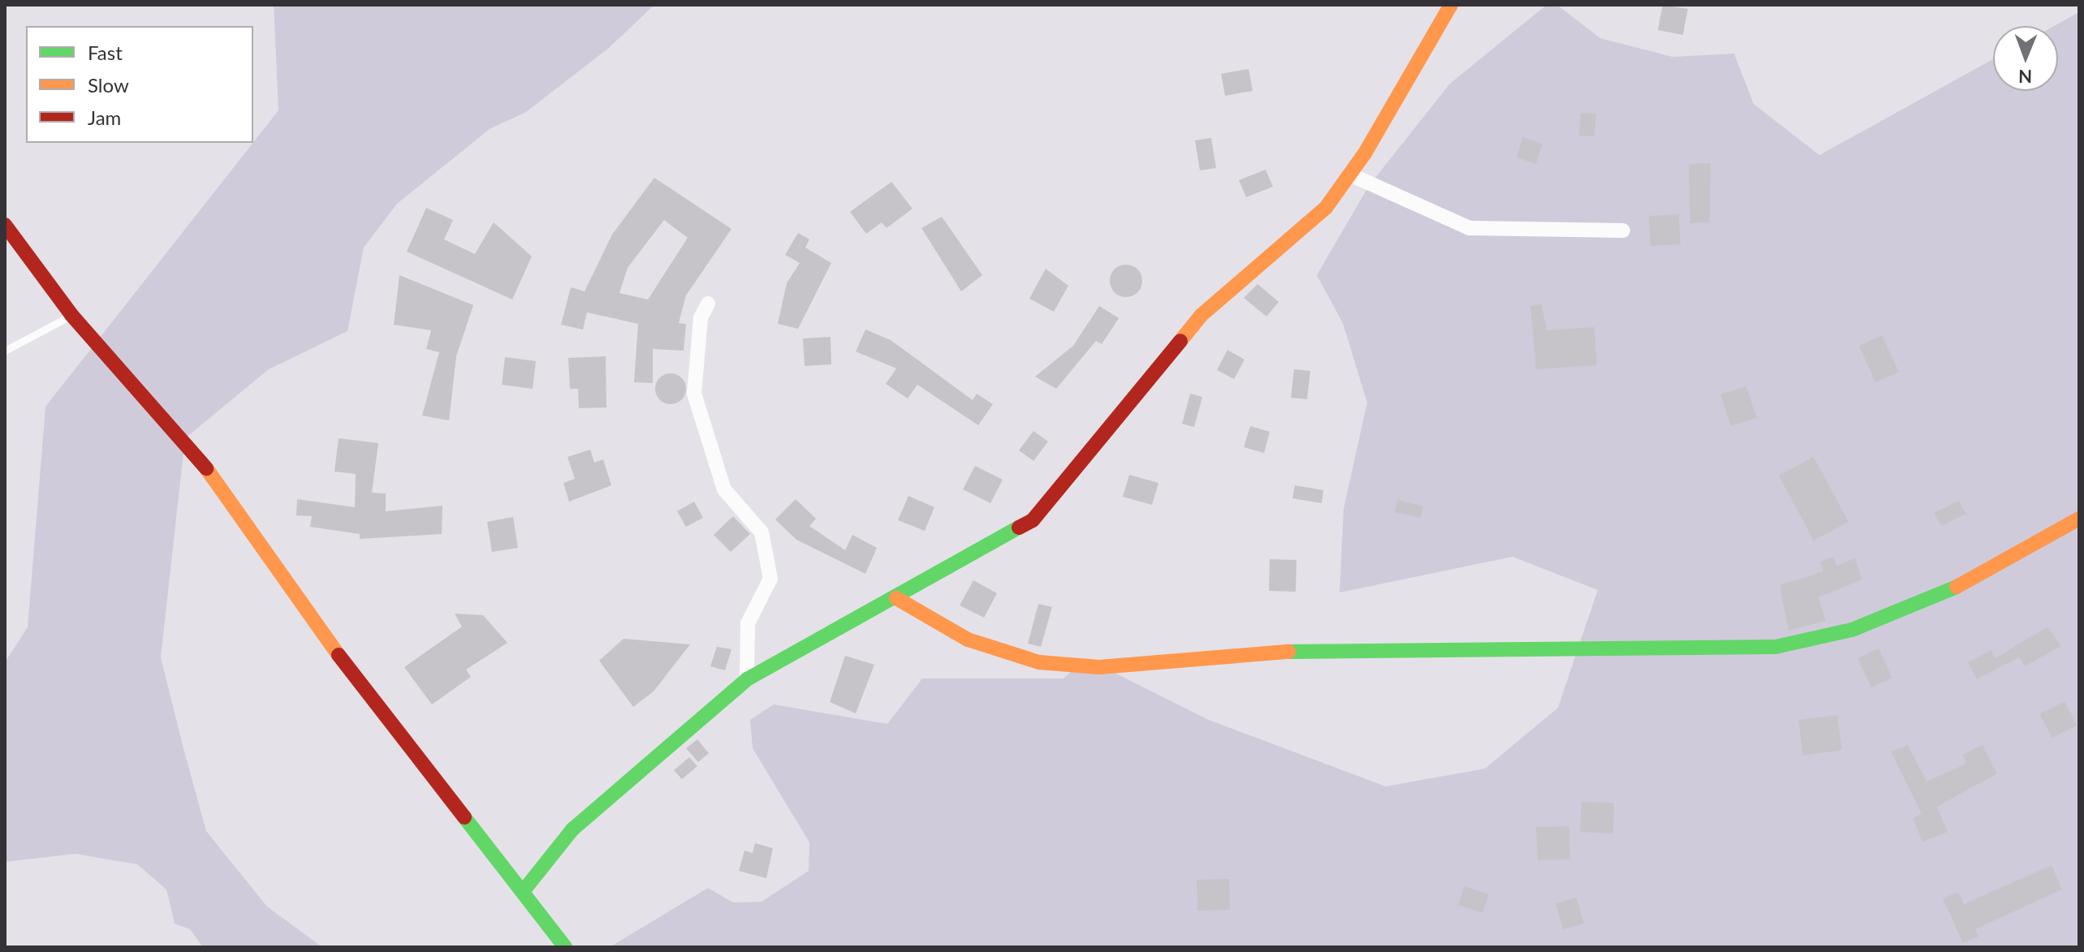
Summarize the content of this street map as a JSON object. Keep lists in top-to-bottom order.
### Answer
{
  "legend": ["Fast", "Slow", "Jam"],
  "north": "bottom"
}
